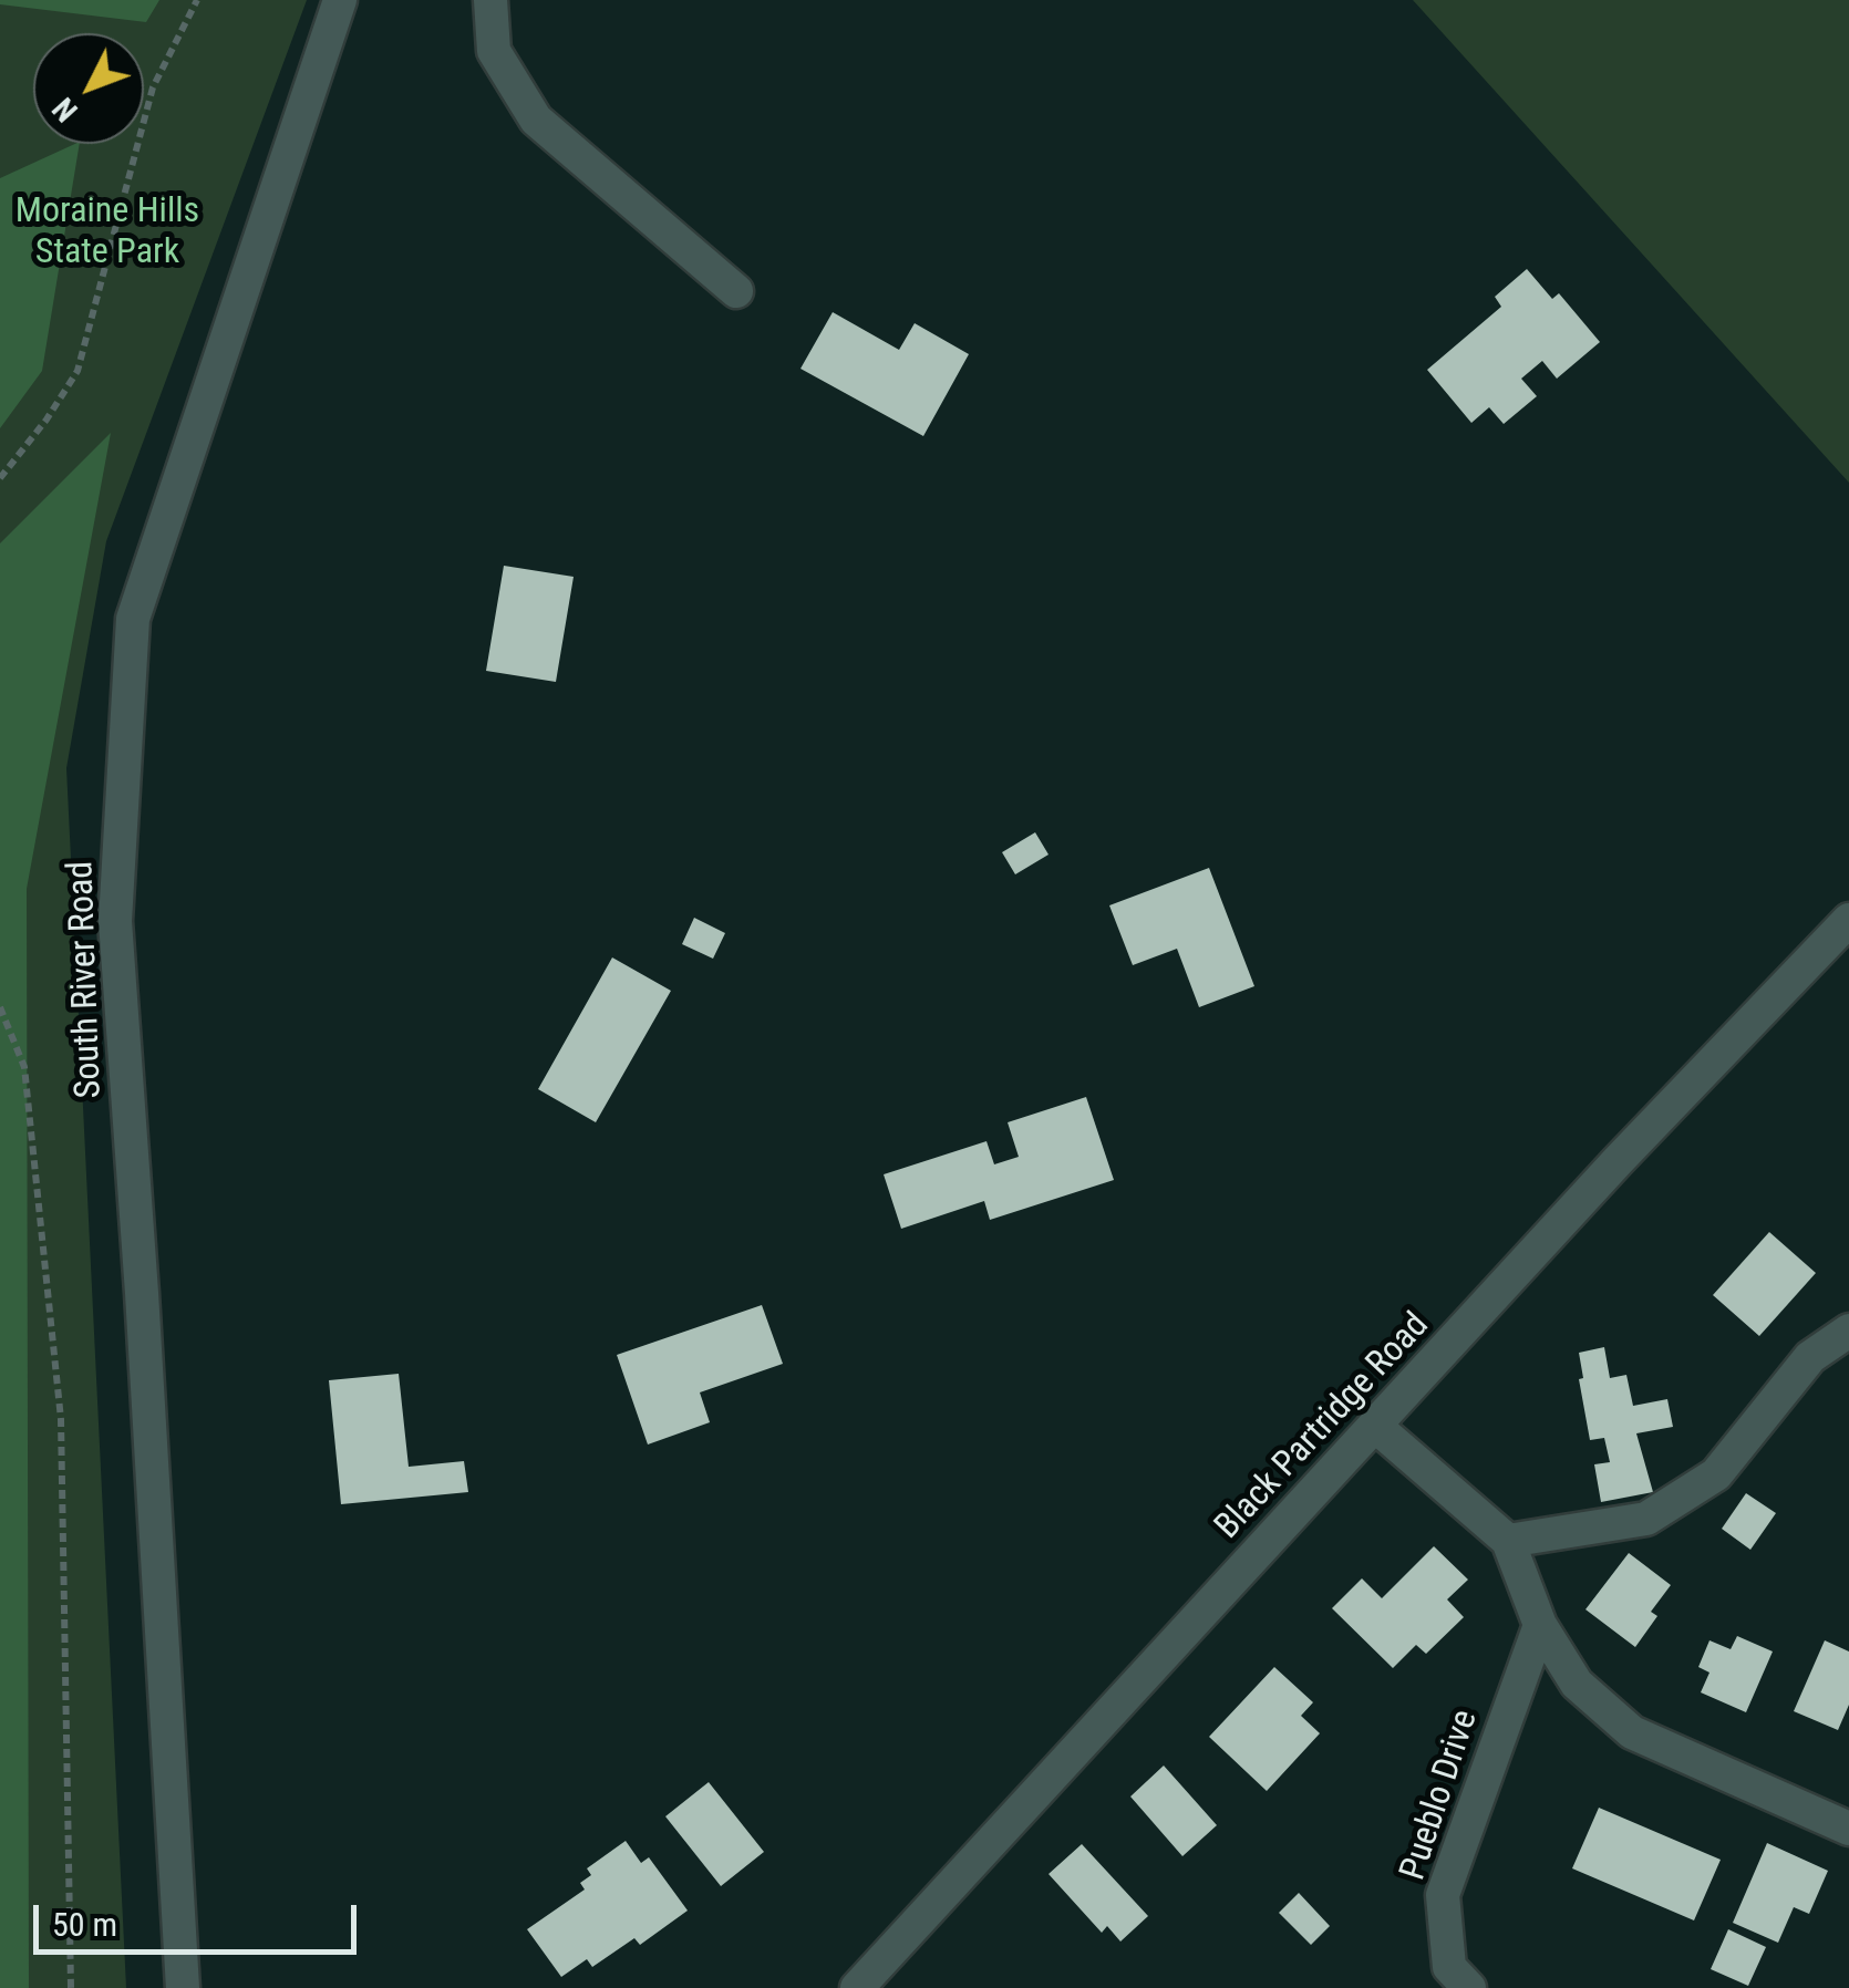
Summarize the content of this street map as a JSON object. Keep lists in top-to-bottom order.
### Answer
{
  "streets": {
    "street": ["South River Road", "Black Partridge Road", "Pueblo Drive"]
  },
  "parks": ["Moraine Hills State Park"],
  "scale_bar": "50 m",
  "north": "bottom left"
}
